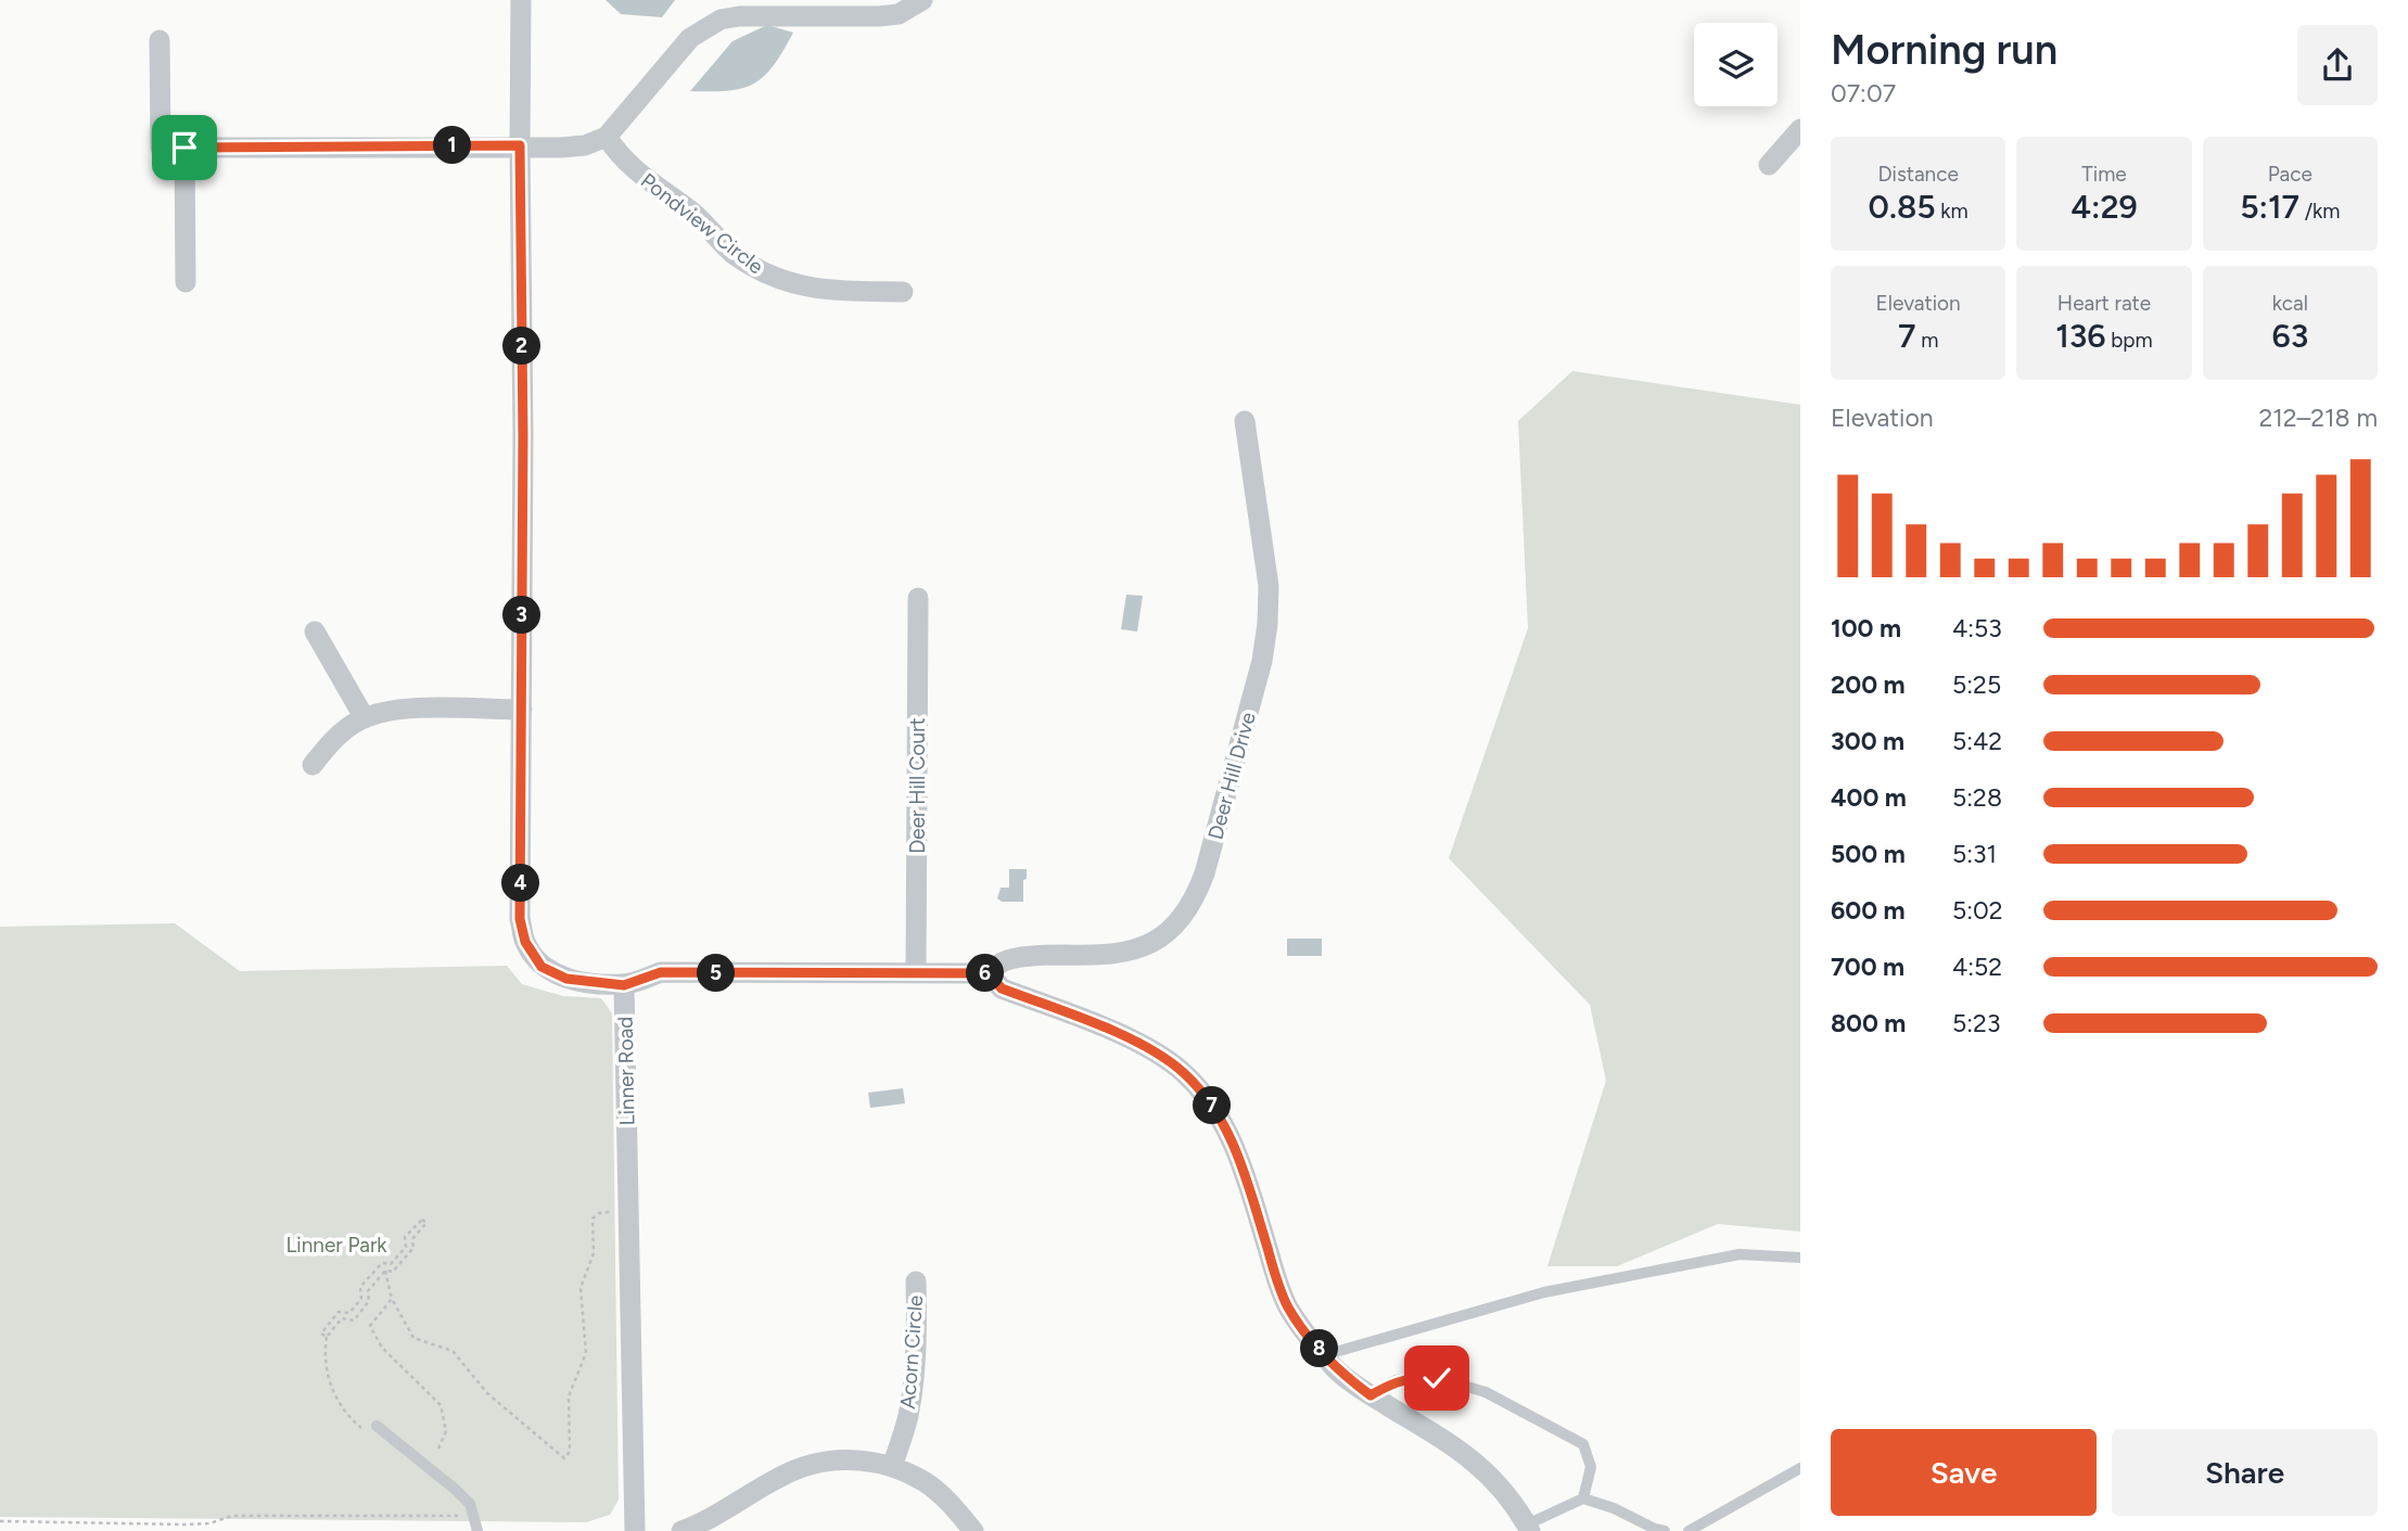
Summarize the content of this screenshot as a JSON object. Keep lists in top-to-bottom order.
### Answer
{
  "streets": {
    "street": [
      "Pondview Circle",
      "Deer Hill Drive",
      "Deer Hill Court",
      "Linner Road",
      "Acorn Circle"
    ]
  },
  "parks": ["Linner Park"],
  "page": {
    "heading": ["Morning run", "07:07"],
    "pins": [
      "1",
      "2",
      "3",
      "4",
      "5",
      "6",
      "7",
      "8"
    ],
    "stats": [
      ["Distance", "0.85 km"],
      ["Time", "4:29"],
      ["Pace", "5:17 /km"],
      ["Elevation", "7 m"],
      ["Heart rate", "136 bpm"],
      ["kcal", "63"]
    ],
    "chart": ["Elevation", "212–218 m"],
    "list": [
      {
        "name": "100 m",
        "note": "4:53"
      },
      {
        "name": "200 m",
        "note": "5:25"
      },
      {
        "name": "300 m",
        "note": "5:42"
      },
      {
        "name": "400 m",
        "note": "5:28"
      },
      {
        "name": "500 m",
        "note": "5:31"
      },
      {
        "name": "600 m",
        "note": "5:02"
      },
      {
        "name": "700 m",
        "note": "4:52"
      },
      {
        "name": "800 m",
        "note": "5:23"
      }
    ],
    "buttons": ["Save", "Share"]
  }
}
